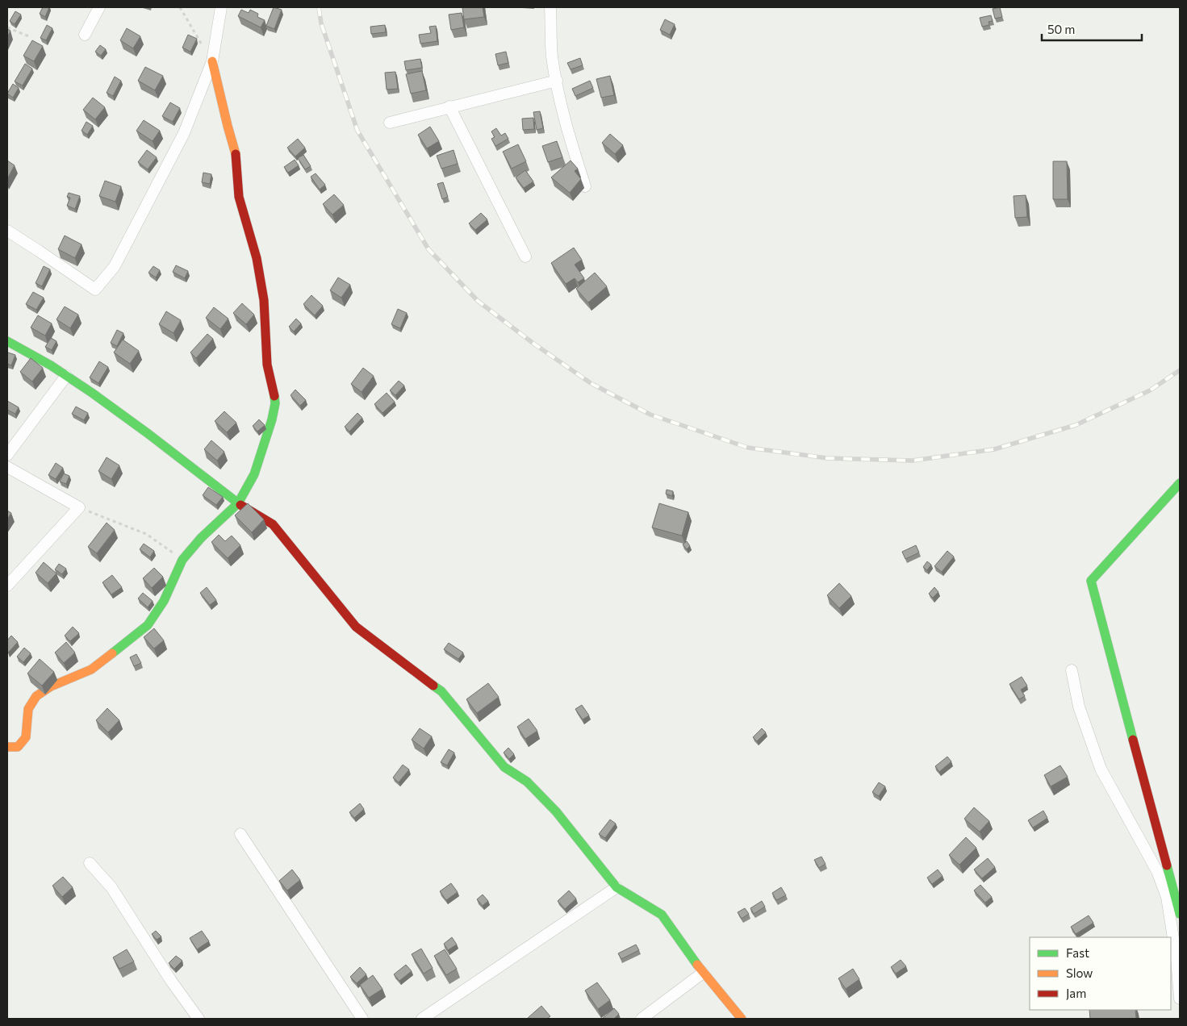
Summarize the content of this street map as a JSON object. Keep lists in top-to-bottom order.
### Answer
{
  "legend": ["Fast", "Slow", "Jam"],
  "scale_bar": "50 m"
}
